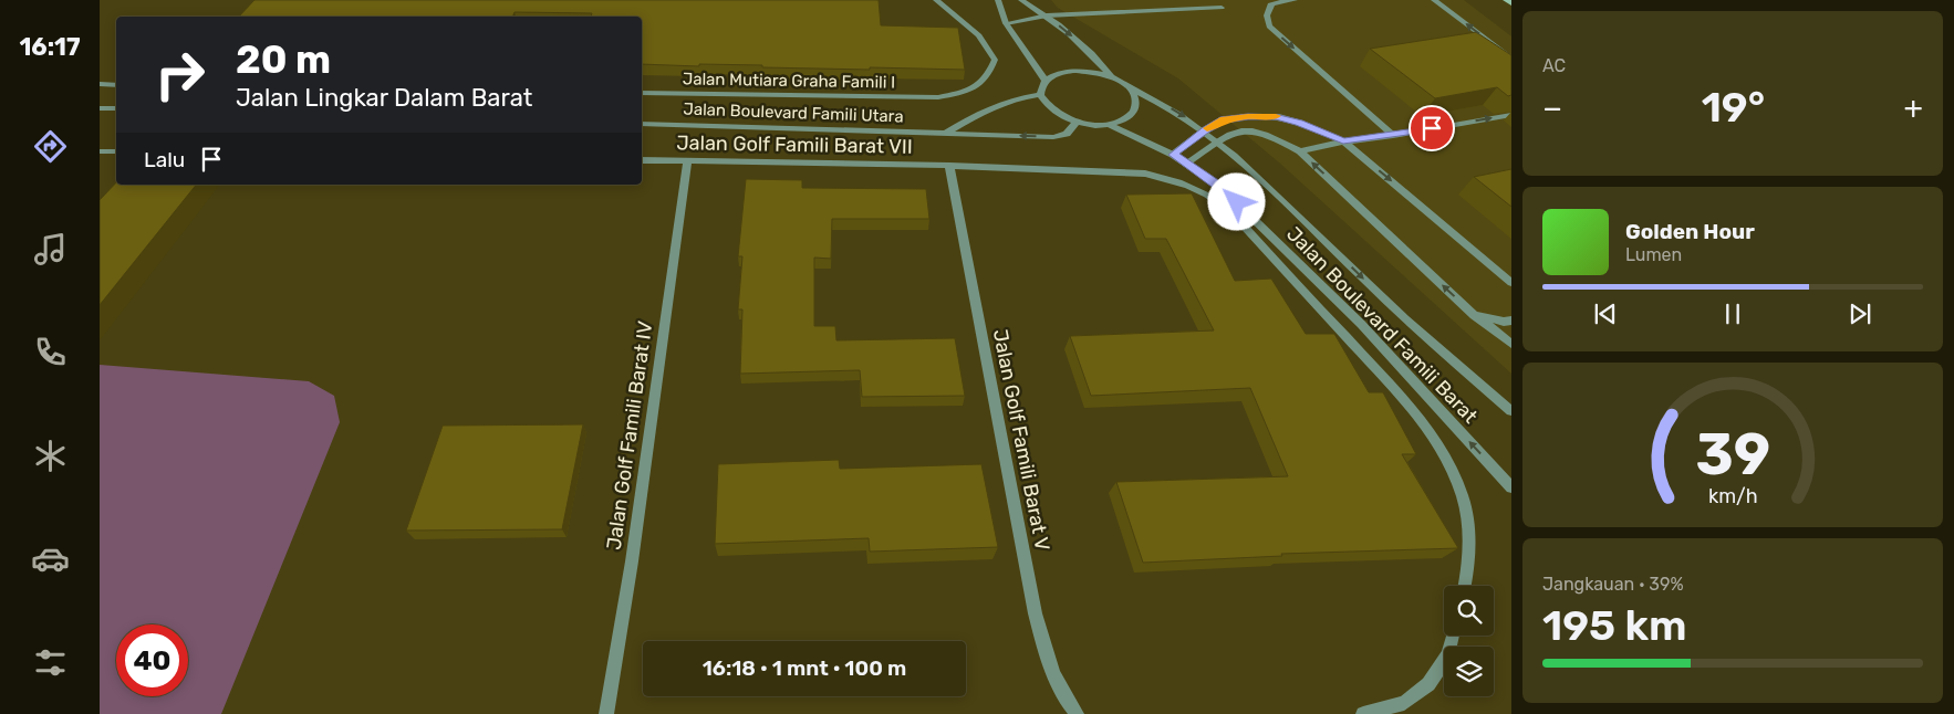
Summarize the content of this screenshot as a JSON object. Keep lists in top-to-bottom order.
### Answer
{
  "streets": {
    "street": [
      "Jalan Mutiara Graha Famili I",
      "Jalan Boulevard Famili Utara",
      "Jalan Golf Famili Barat VII",
      "Jalan Boulevard Famili Barat",
      "Jalan Golf Famili Barat IV",
      "Jalan Golf Famili Barat V"
    ]
  },
  "crossings": [
    ["Jalan Golf Famili Barat VII", "Jalan Golf Famili Barat IV"],
    ["Jalan Golf Famili Barat VII", "Jalan Golf Famili Barat V"]
  ],
  "page": {
    "tabs": "16:17",
    "tile": [
      "AC",
      ["Jangkauan · 39%", "195 km"]
    ],
    "turn": ["20 m", "Jalan Lingkar Dalam Barat"],
    "heat": ["−", "19°", "+"],
    "then": "Lalu",
    "song": ["Golden Hour", "Lumen"],
    "limit": "40",
    "trip": "16:18 · 1 mnt · 100 m",
    "gauge": ["39", "km/h"]
  }
}
